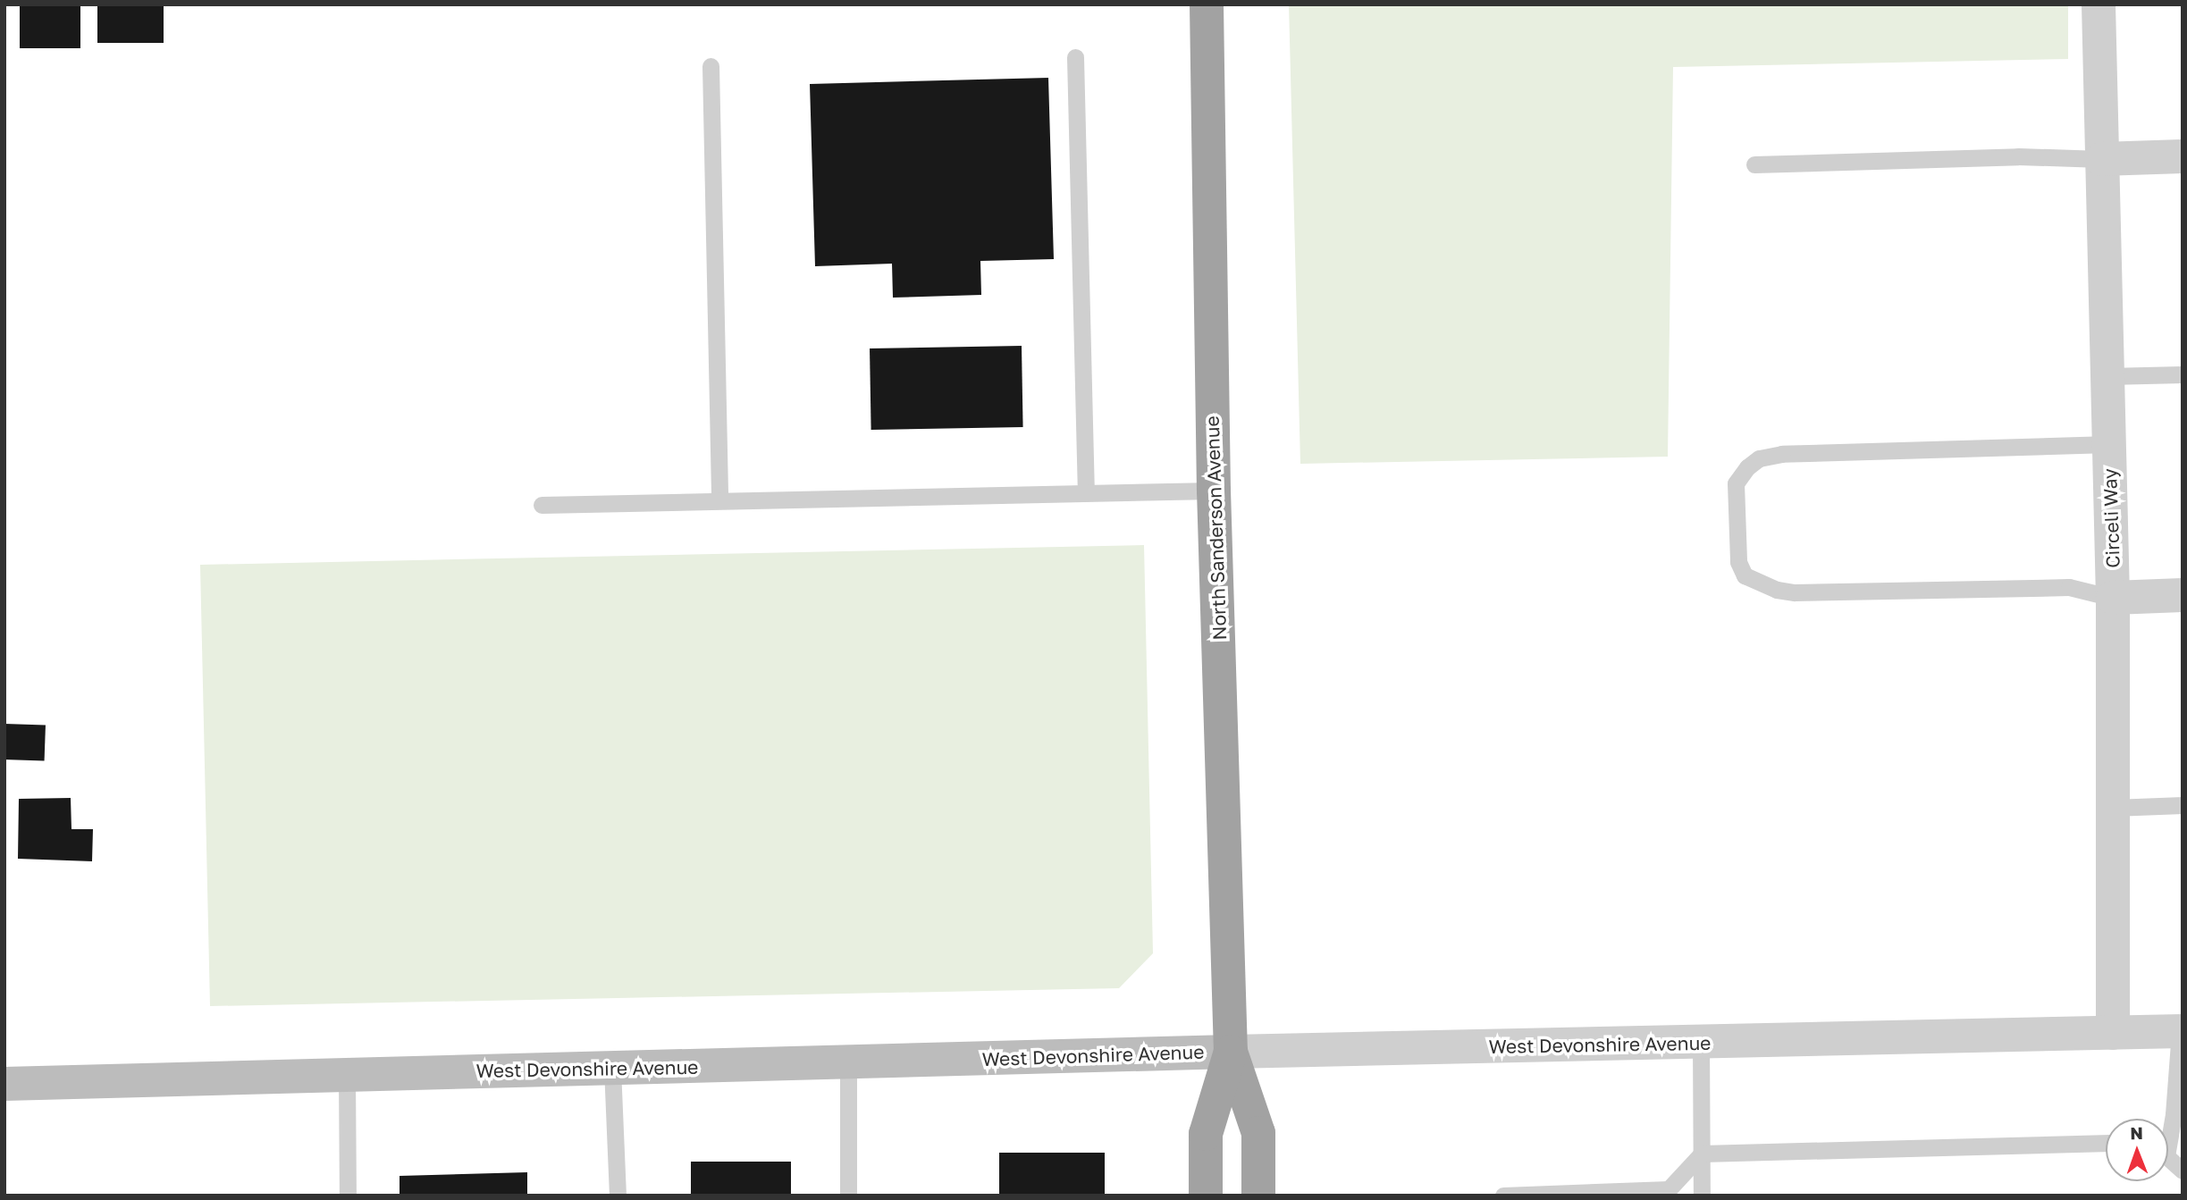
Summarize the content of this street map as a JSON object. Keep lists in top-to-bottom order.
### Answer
{
  "streets": {
    "highway": ["North Sanderson Avenue"],
    "main road": ["West Devonshire Avenue"],
    "street": ["Circeli Way"]
  },
  "crossings": [
    ["Circeli Way", "West Devonshire Avenue"],
    ["North Sanderson Avenue", "West Devonshire Avenue"]
  ],
  "north": "top"
}
